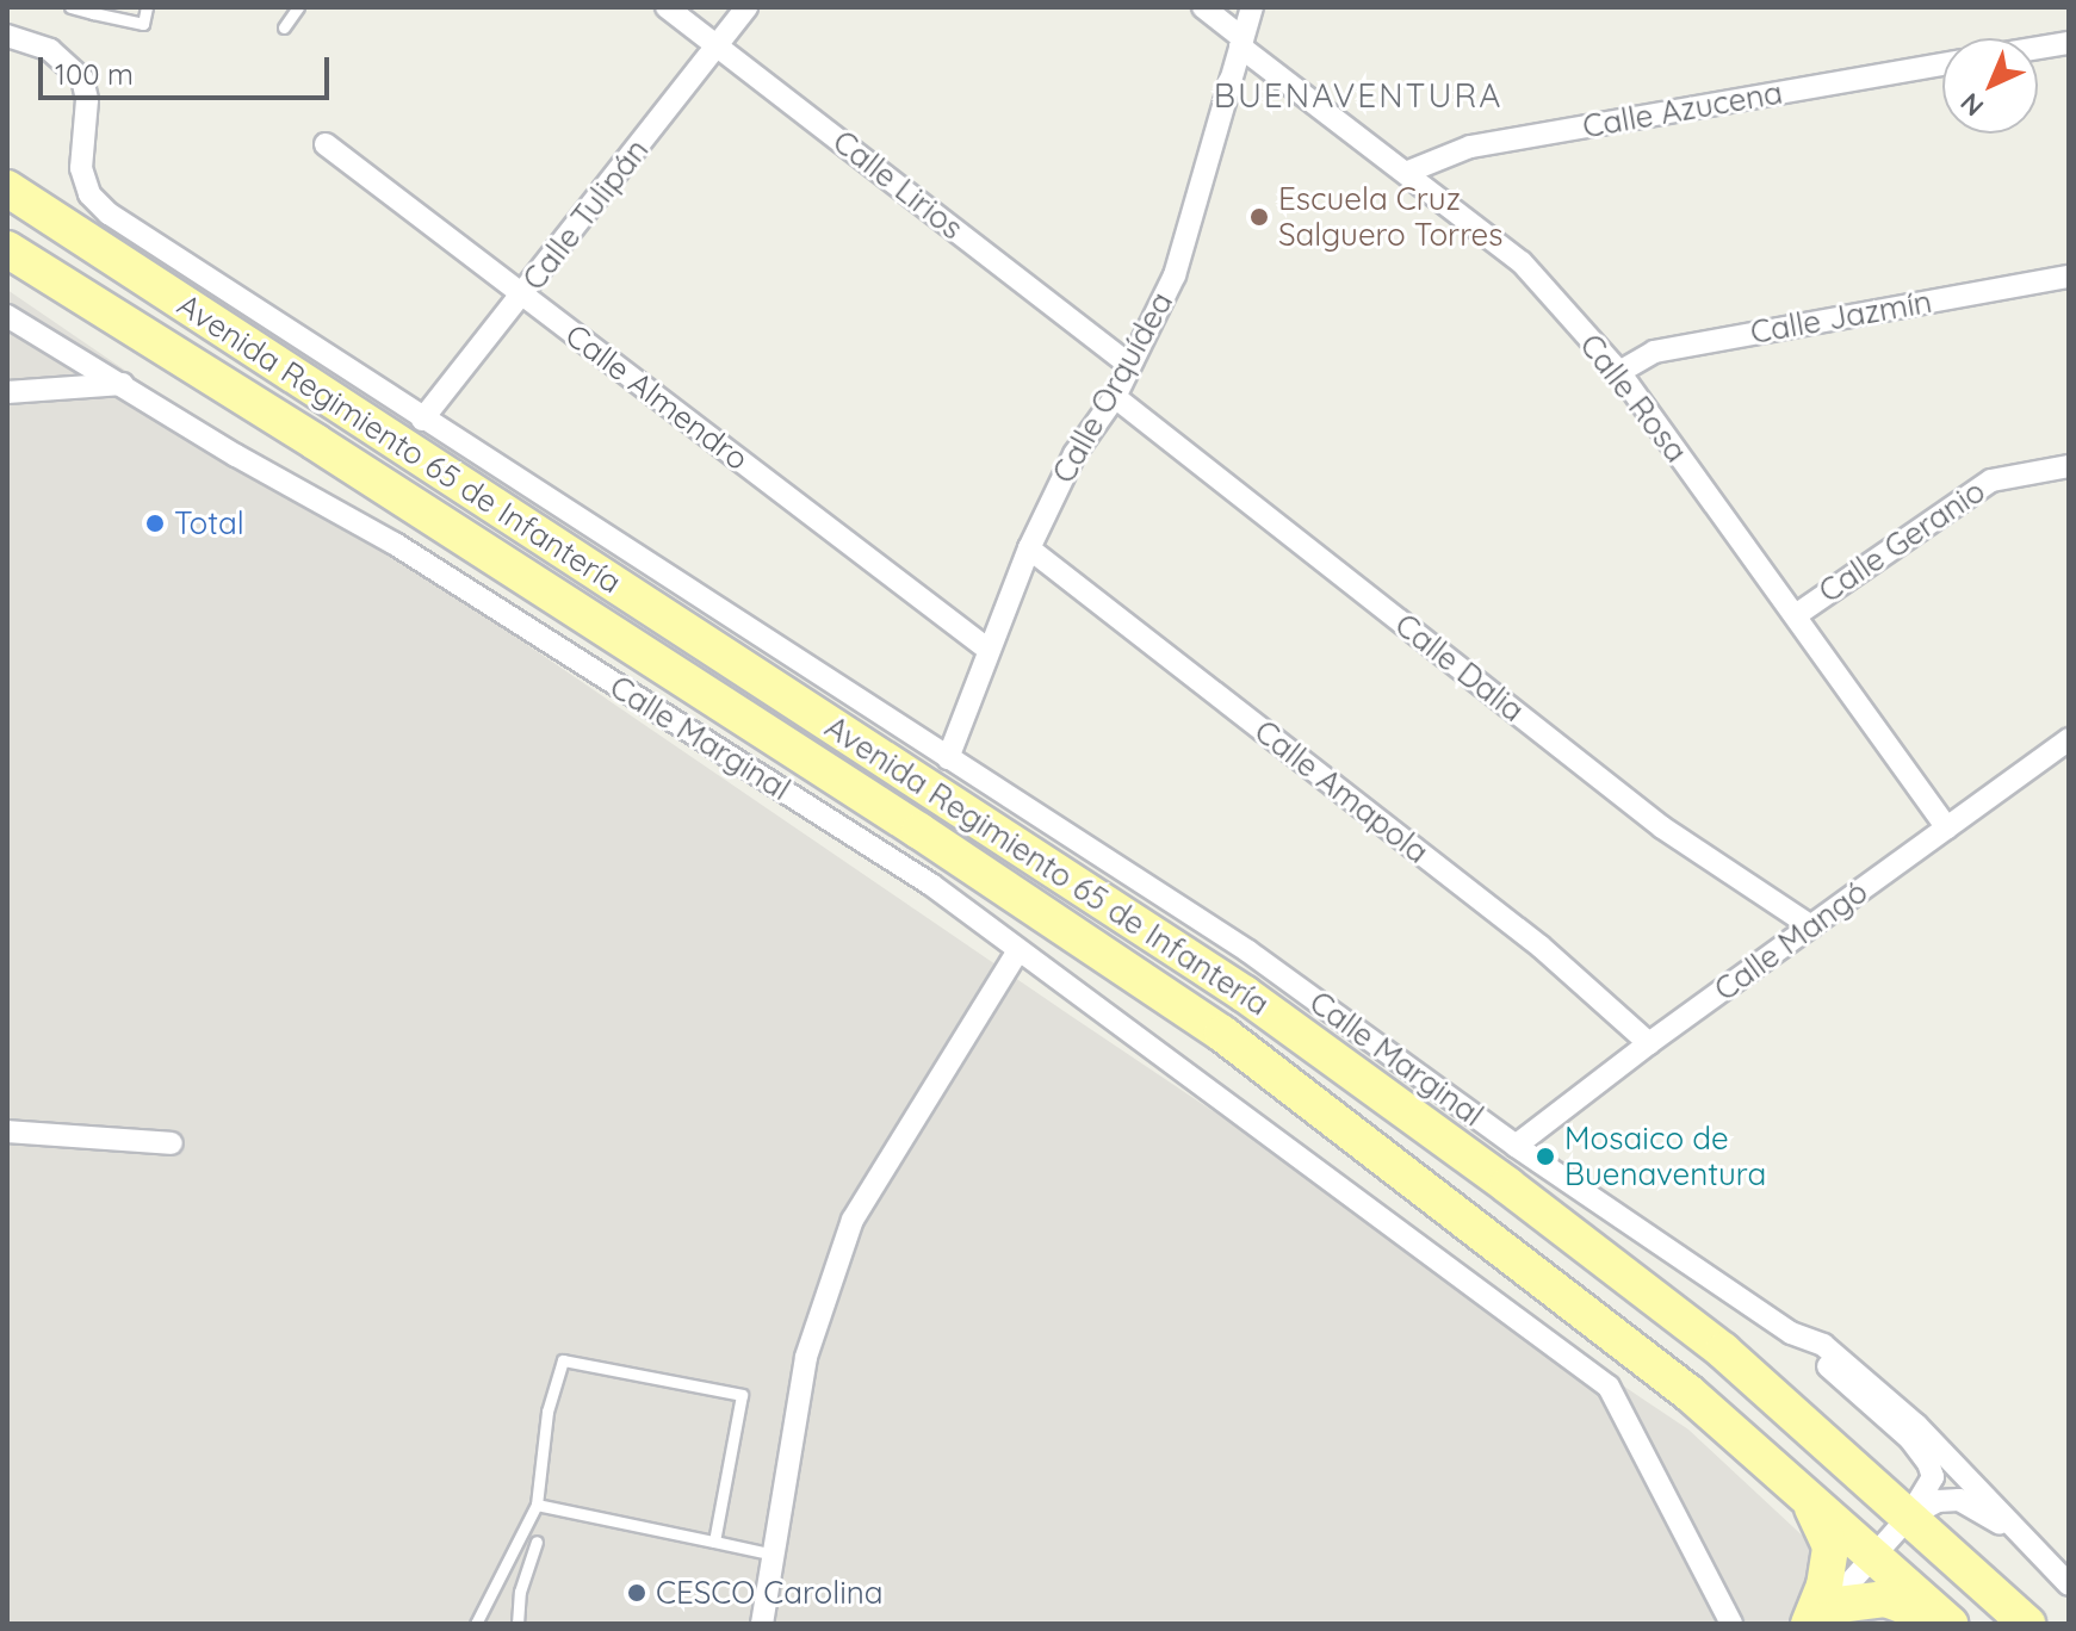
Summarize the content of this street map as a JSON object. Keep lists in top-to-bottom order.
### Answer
{
  "streets": {
    "main road": ["Avenida Regimiento 65 de Infantería"],
    "street": [
      "Calle Azucena",
      "Calle Lirios",
      "Calle Tulipán",
      "Calle Jazmín",
      "Calle Orquídea",
      "Calle Almendro",
      "Calle Rosa",
      "Calle Geranio",
      "Calle Dalia",
      "Calle Marginal",
      "Calle Amapola",
      "Calle Mangó"
    ]
  },
  "crossings": [
    ["Calle Azucena", "Calle Rosa"],
    ["Calle Lirios", "Calle Tulipán"],
    ["Calle Lirios", "Calle Orquídea"],
    ["Calle Tulipán", "Calle Almendro"],
    ["Calle Tulipán", "Calle Marginal"],
    ["Calle Jazmín", "Calle Rosa"],
    ["Calle Orquídea", "Calle Almendro"],
    ["Calle Orquídea", "Calle Rosa"],
    ["Calle Orquídea", "Calle Dalia"],
    ["Calle Orquídea", "Calle Marginal"],
    ["Calle Orquídea", "Calle Amapola"],
    ["Calle Rosa", "Calle Geranio"],
    ["Calle Rosa", "Calle Mangó"],
    ["Calle Dalia", "Calle Mangó"],
    ["Calle Marginal", "Calle Mangó"],
    ["Calle Amapola", "Calle Mangó"]
  ],
  "districts": ["BUENAVENTURA"],
  "places": [
    "Escuela Cruz Salguero Torres",
    "Total",
    "Mosaico de Buenaventura",
    "CESCO Carolina"
  ],
  "scale_bar": "100 m",
  "north": "bottom left"
}
